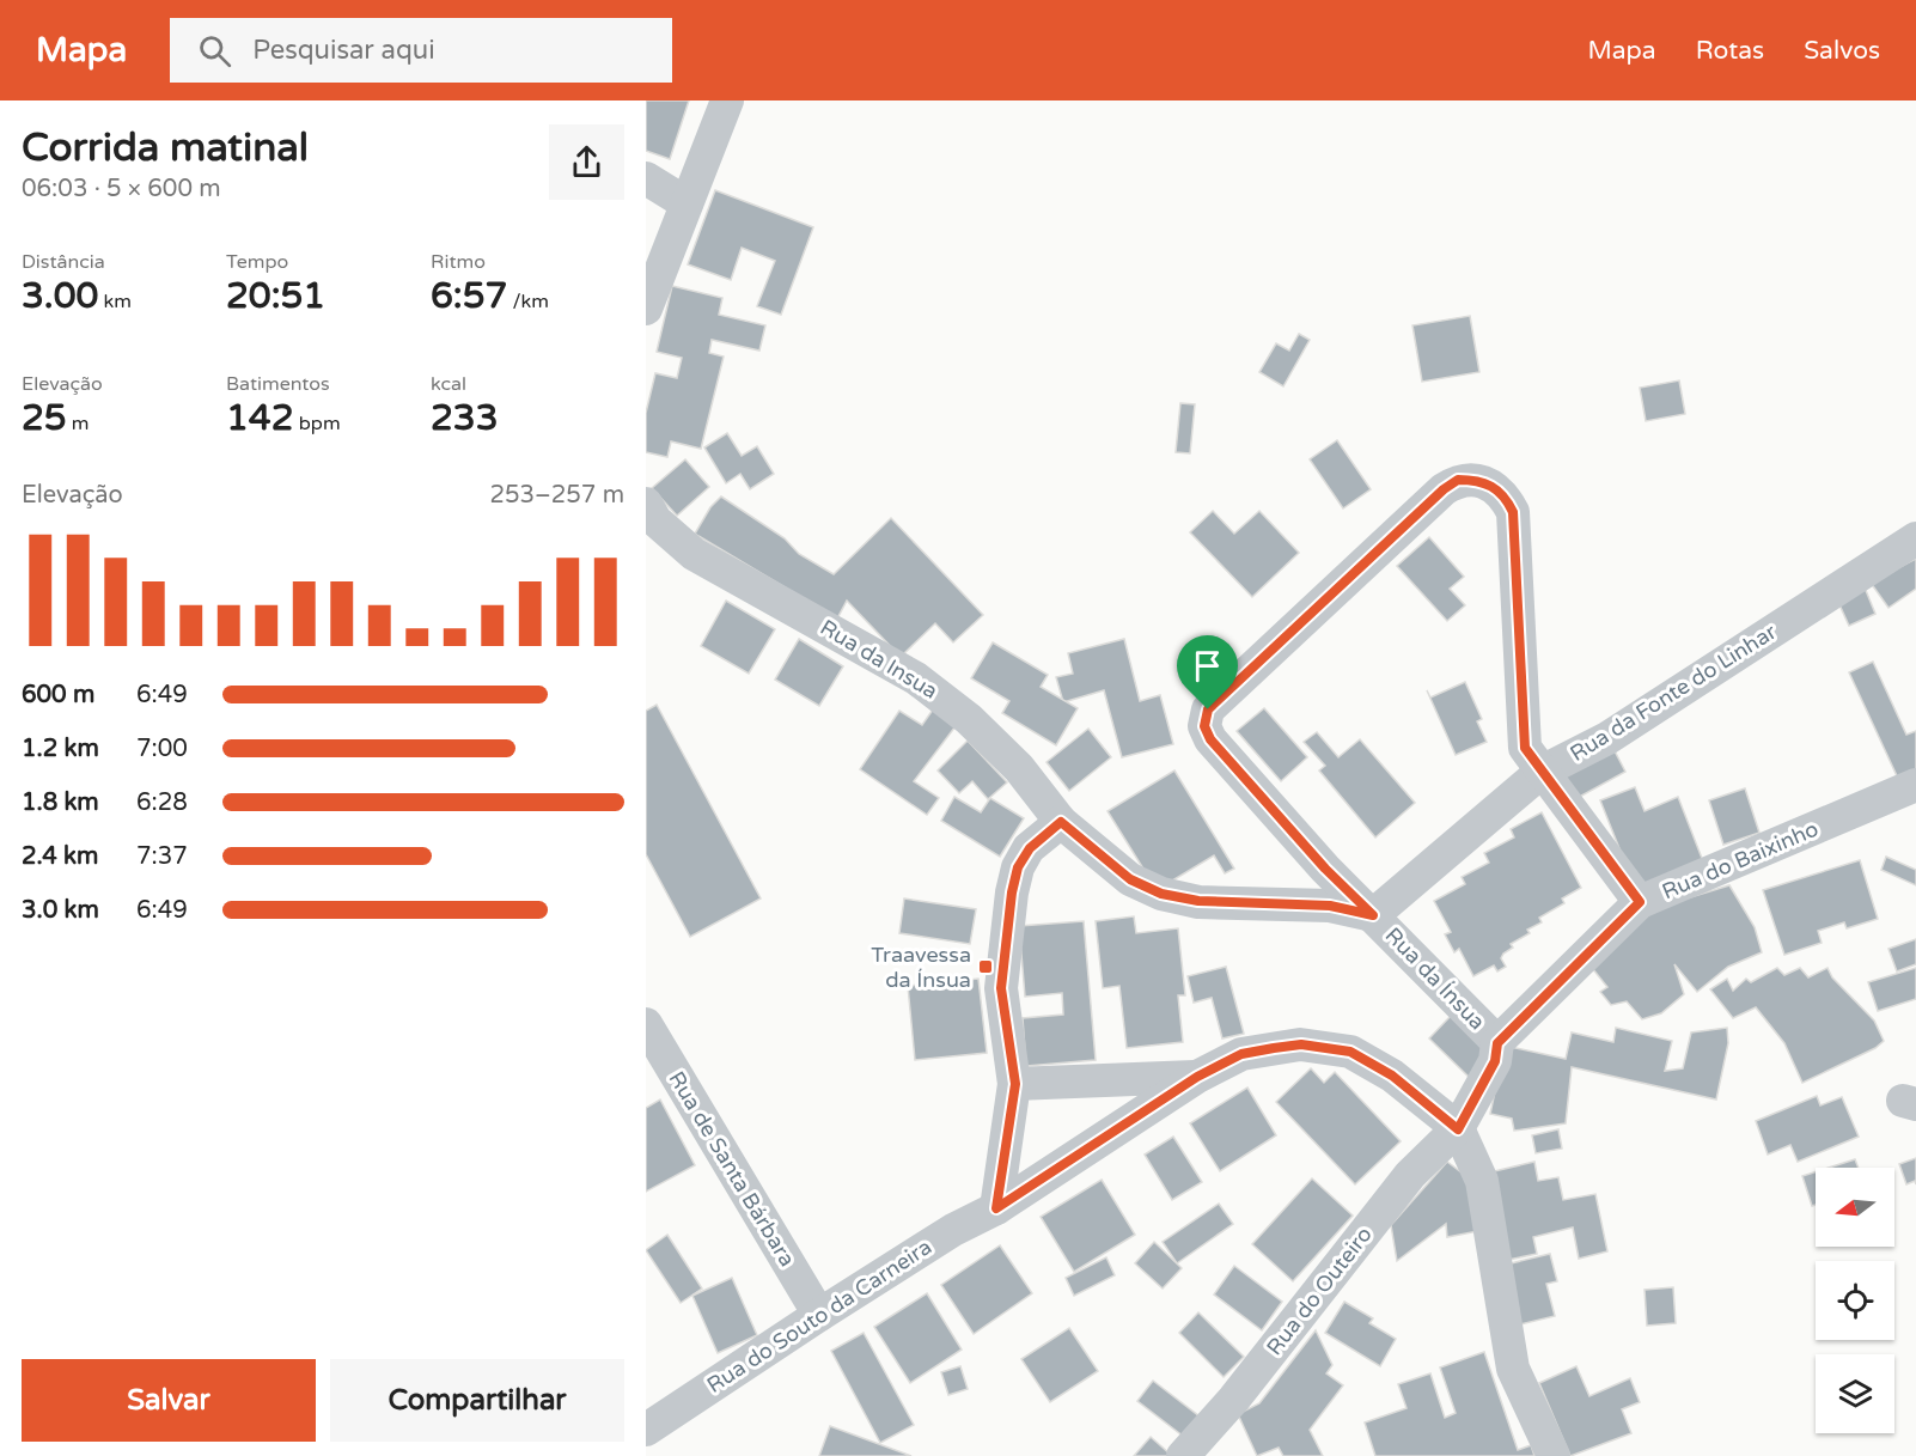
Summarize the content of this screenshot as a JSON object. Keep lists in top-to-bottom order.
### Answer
{
  "streets": {
    "street": [
      "Rua da Insua",
      "Rua da Fonte do Linhar",
      "Rua do Baixinho",
      "Rua da Ínsua",
      "Rua de Santa Bárbara",
      "Rua do Outeiro",
      "Rua do Souto da Carneira"
    ]
  },
  "crossings": [
    ["Rua da Insua", "Rua da Fonte do Linhar"],
    ["Rua da Insua", "Rua da Ínsua"],
    ["Rua da Fonte do Linhar", "Rua da Ínsua"],
    ["Rua do Baixinho", "Rua da Ínsua"],
    ["Rua do Baixinho", "Rua do Outeiro"],
    ["Rua do Baixinho", "Rua do Souto da Carneira"],
    ["Rua de Santa Bárbara", "Rua do Souto da Carneira"],
    ["Rua do Outeiro", "Rua do Souto da Carneira"]
  ],
  "places": {
    "transit": ["Traavessa da Ínsua"]
  },
  "north": "left",
  "page": {
    "header": "Mapa",
    "search": "Pesquisar aqui",
    "nav": ["Mapa", "Rotas", "Salvos"],
    "heading": ["Corrida matinal", "06:03 · 5 × 600 m"],
    "stats": [
      ["Distância", "3.00 km"],
      ["Tempo", "20:51"],
      ["Ritmo", "6:57 /km"],
      ["Elevação", "25 m"],
      ["Batimentos", "142 bpm"],
      ["kcal", "233"]
    ],
    "chart": ["Elevação", "253–257 m"],
    "list": [
      {
        "name": "600 m",
        "note": "6:49"
      },
      {
        "name": "1.2 km",
        "note": "7:00"
      },
      {
        "name": "1.8 km",
        "note": "6:28"
      },
      {
        "name": "2.4 km",
        "note": "7:37"
      },
      {
        "name": "3.0 km",
        "note": "6:49"
      }
    ],
    "buttons": ["Salvar", "Compartilhar"]
  }
}
